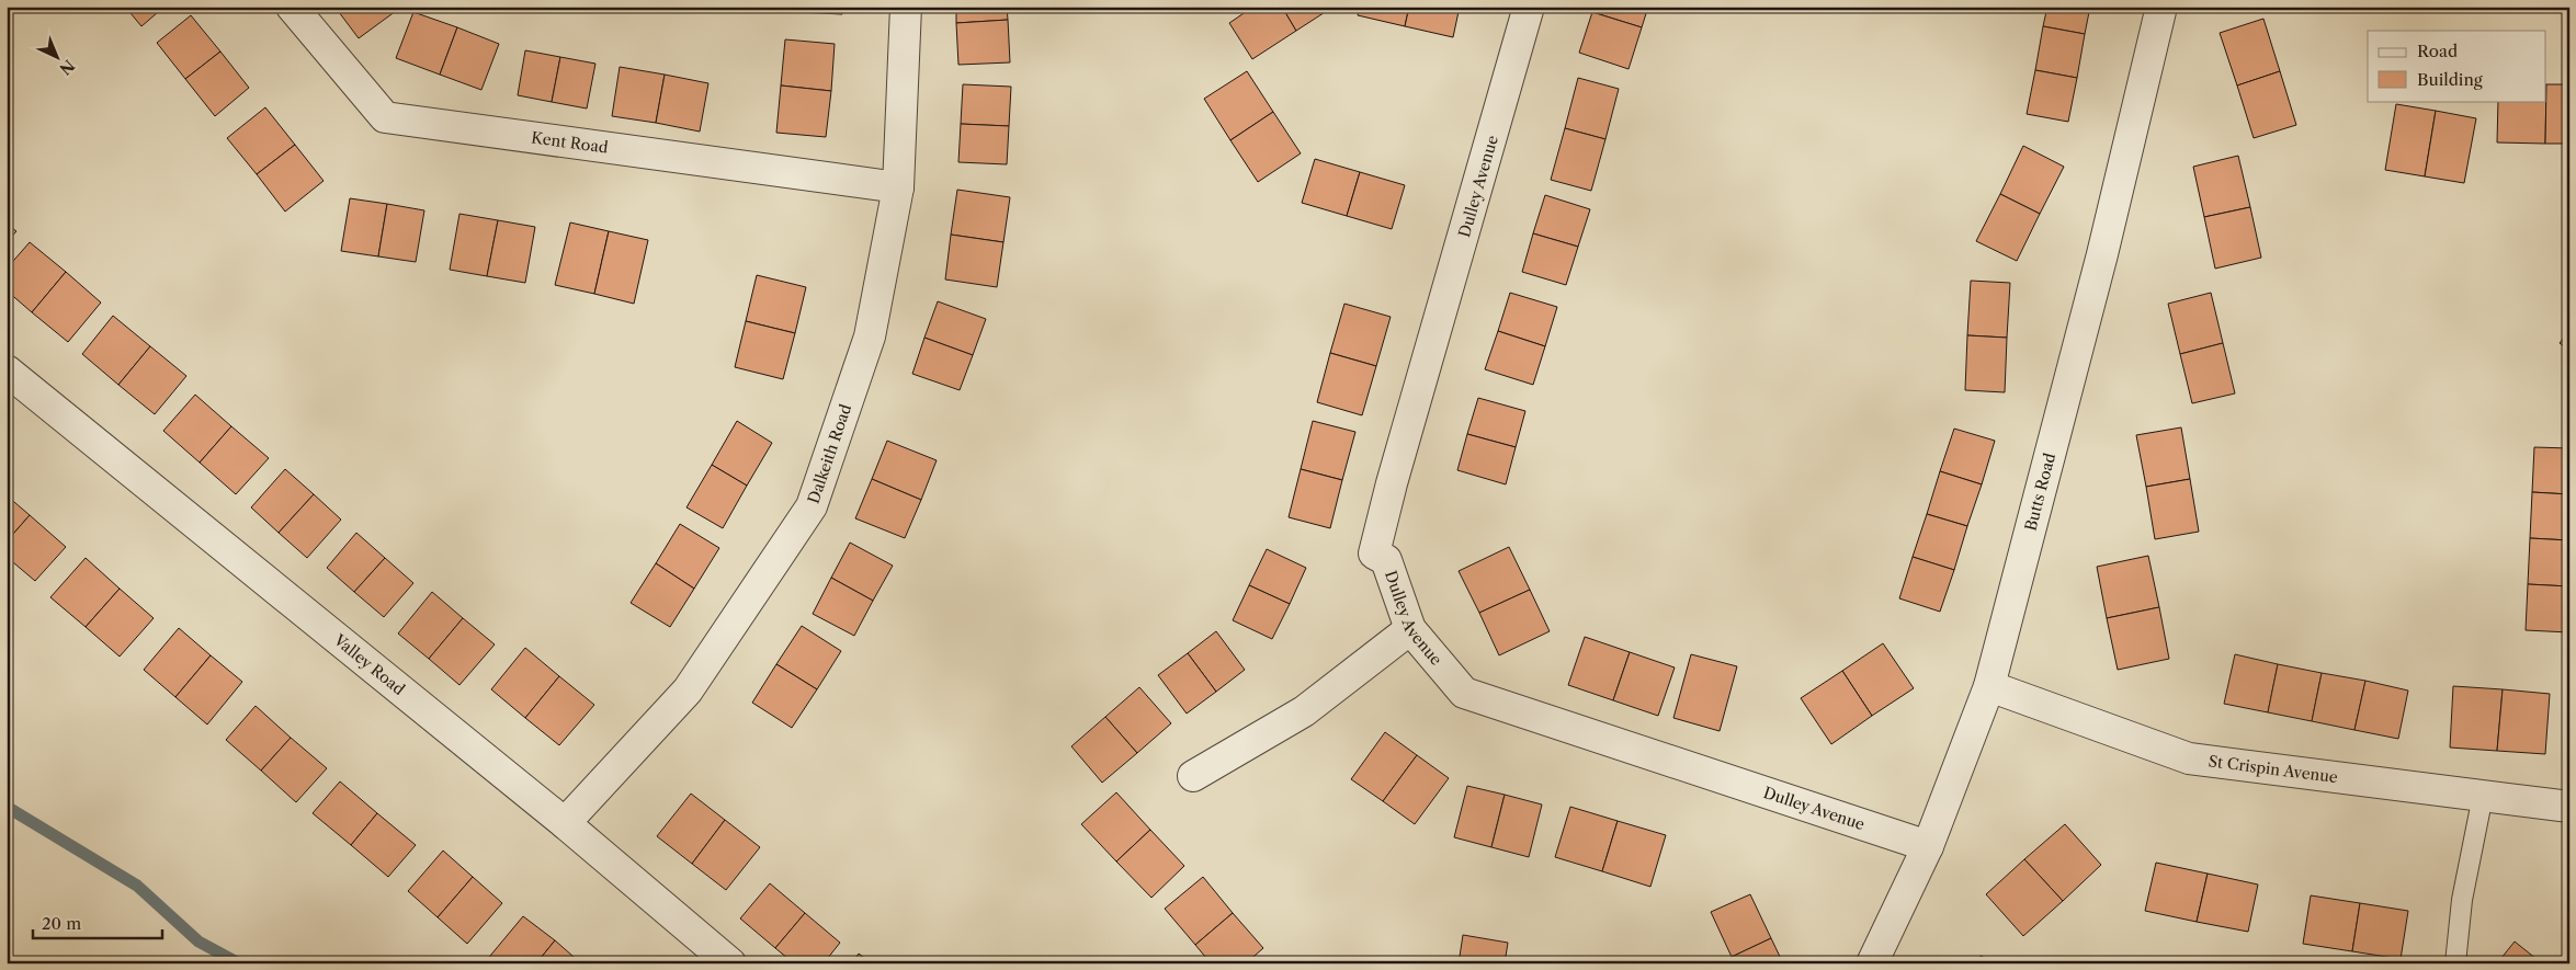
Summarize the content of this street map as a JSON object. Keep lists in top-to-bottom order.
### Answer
{
  "streets": {
    "street": [
      "Kent Road",
      "Dulley Avenue",
      "Dalkeith Road",
      "Butts Road",
      "Valley Road",
      "St Crispin Avenue"
    ]
  },
  "crossings": [
    ["Kent Road", "Dalkeith Road"],
    ["Dulley Avenue", "Butts Road"],
    ["Dalkeith Road", "Valley Road"],
    ["Butts Road", "St Crispin Avenue"]
  ],
  "legend": ["Road", "Building"],
  "scale_bar": "20 m",
  "north": "bottom right"
}
